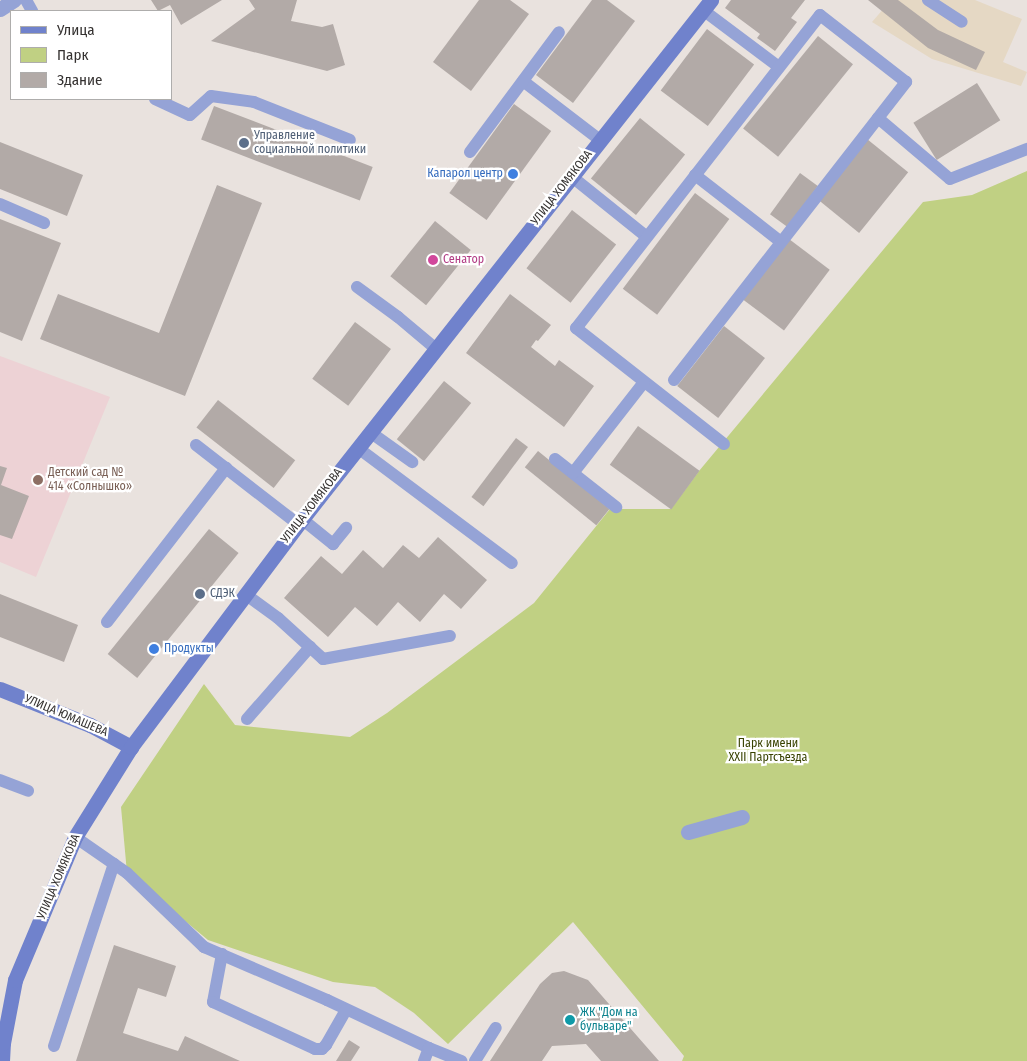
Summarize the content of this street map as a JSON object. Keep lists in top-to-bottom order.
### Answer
{
  "streets": {
    "street": ["УЛИЦА ХОМЯКОВА", "УЛИЦА ЮМАШЕВА"]
  },
  "crossings": [
    ["УЛИЦА ХОМЯКОВА", "УЛИЦА ЮМАШЕВА"]
  ],
  "parks": ["Парк имени XXII Партсъезда"],
  "places": [
    "Управление социальной политики",
    "Капарол центр",
    "Сенатор",
    "Детский сад № 414 «Солнышко»",
    "СДЭК",
    "Продукты",
    "ЖК \"Дом на бульваре\""
  ],
  "legend": ["Улица", "Парк", "Здание"]
}
